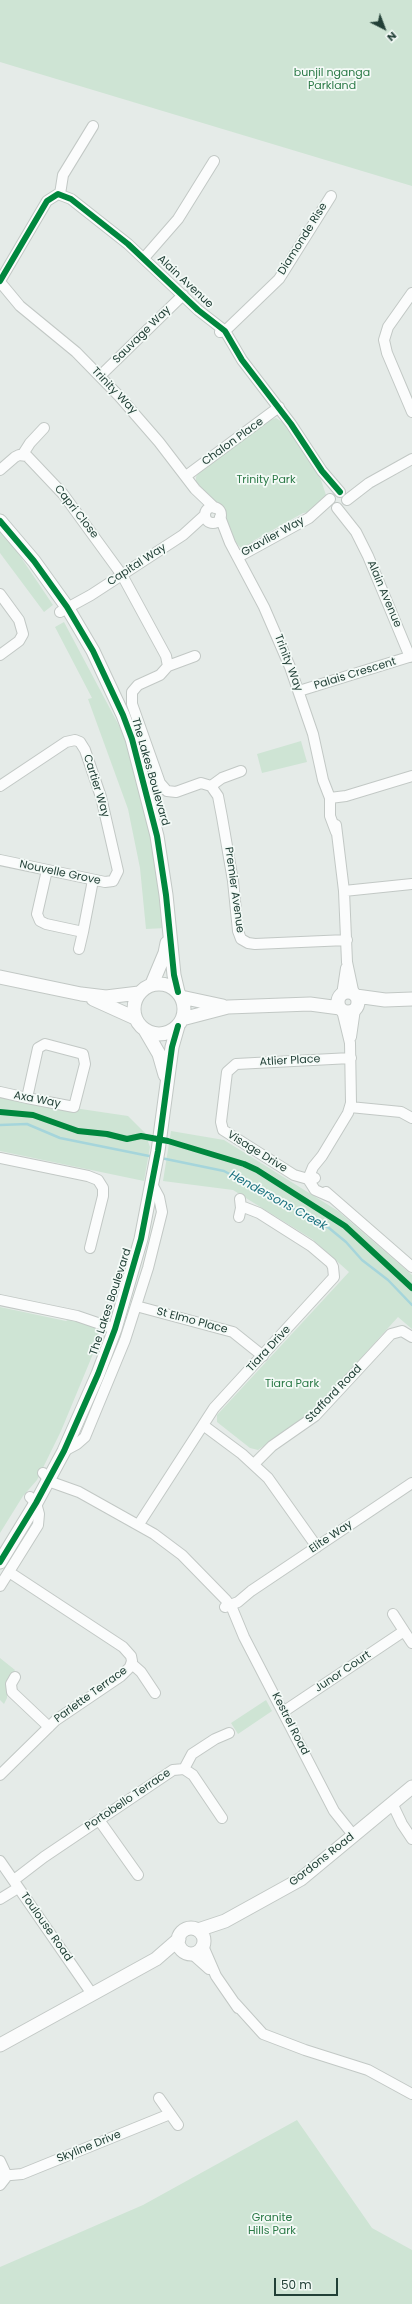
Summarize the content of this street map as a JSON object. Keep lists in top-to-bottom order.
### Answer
{
  "streets": {
    "street": [
      "Diamonde Rise",
      "Alain Avenue",
      "Sauvage Way",
      "Trinity Way",
      "Chalon Place",
      "Capri Close",
      "Gravlier Way",
      "Capital Way",
      "Palais Crescent",
      "The Lakes Boulevard",
      "Cartier Way",
      "Nouvelle Grove",
      "Premier Avenue",
      "Atlier Place",
      "Axa Way",
      "Visage Drive",
      "St Elmo Place",
      "Tiara Drive",
      "Stafford Road",
      "Elite Way",
      "Junor Court",
      "Parlette Terrace",
      "Kestrel Road",
      "Portobello Terrace",
      "Gordons Road",
      "Toulouse Road",
      "Skyline Drive"
    ]
  },
  "crossings": [
    ["Diamonde Rise", "Alain Avenue"],
    ["Alain Avenue", "Sauvage Way"],
    ["Alain Avenue", "Chalon Place"],
    ["Alain Avenue", "Gravlier Way"],
    ["Alain Avenue", "Palais Crescent"],
    ["Sauvage Way", "Trinity Way"],
    ["Trinity Way", "Chalon Place"],
    ["Trinity Way", "Gravlier Way"],
    ["Trinity Way", "Capital Way"],
    ["Trinity Way", "Palais Crescent"],
    ["Trinity Way", "Premier Avenue"],
    ["Capri Close", "Capital Way"],
    ["Capital Way", "The Lakes Boulevard"],
    ["The Lakes Boulevard", "Kestrel Road"],
    ["Cartier Way", "Nouvelle Grove"],
    ["Atlier Place", "Visage Drive"],
    ["St Elmo Place", "Tiara Drive"],
    ["Tiara Drive", "Kestrel Road"],
    ["Elite Way", "Kestrel Road"],
    ["Junor Court", "Kestrel Road"],
    ["Kestrel Road", "Gordons Road"],
    ["Portobello Terrace", "Toulouse Road"]
  ],
  "water": ["Hendersons Creek"],
  "parks": [
    "bunjil nganga Parkland",
    "Trinity Park",
    "Tiara Park",
    "Granite Hills Park"
  ],
  "scale_bar": "50 m",
  "north": "bottom right"
}
